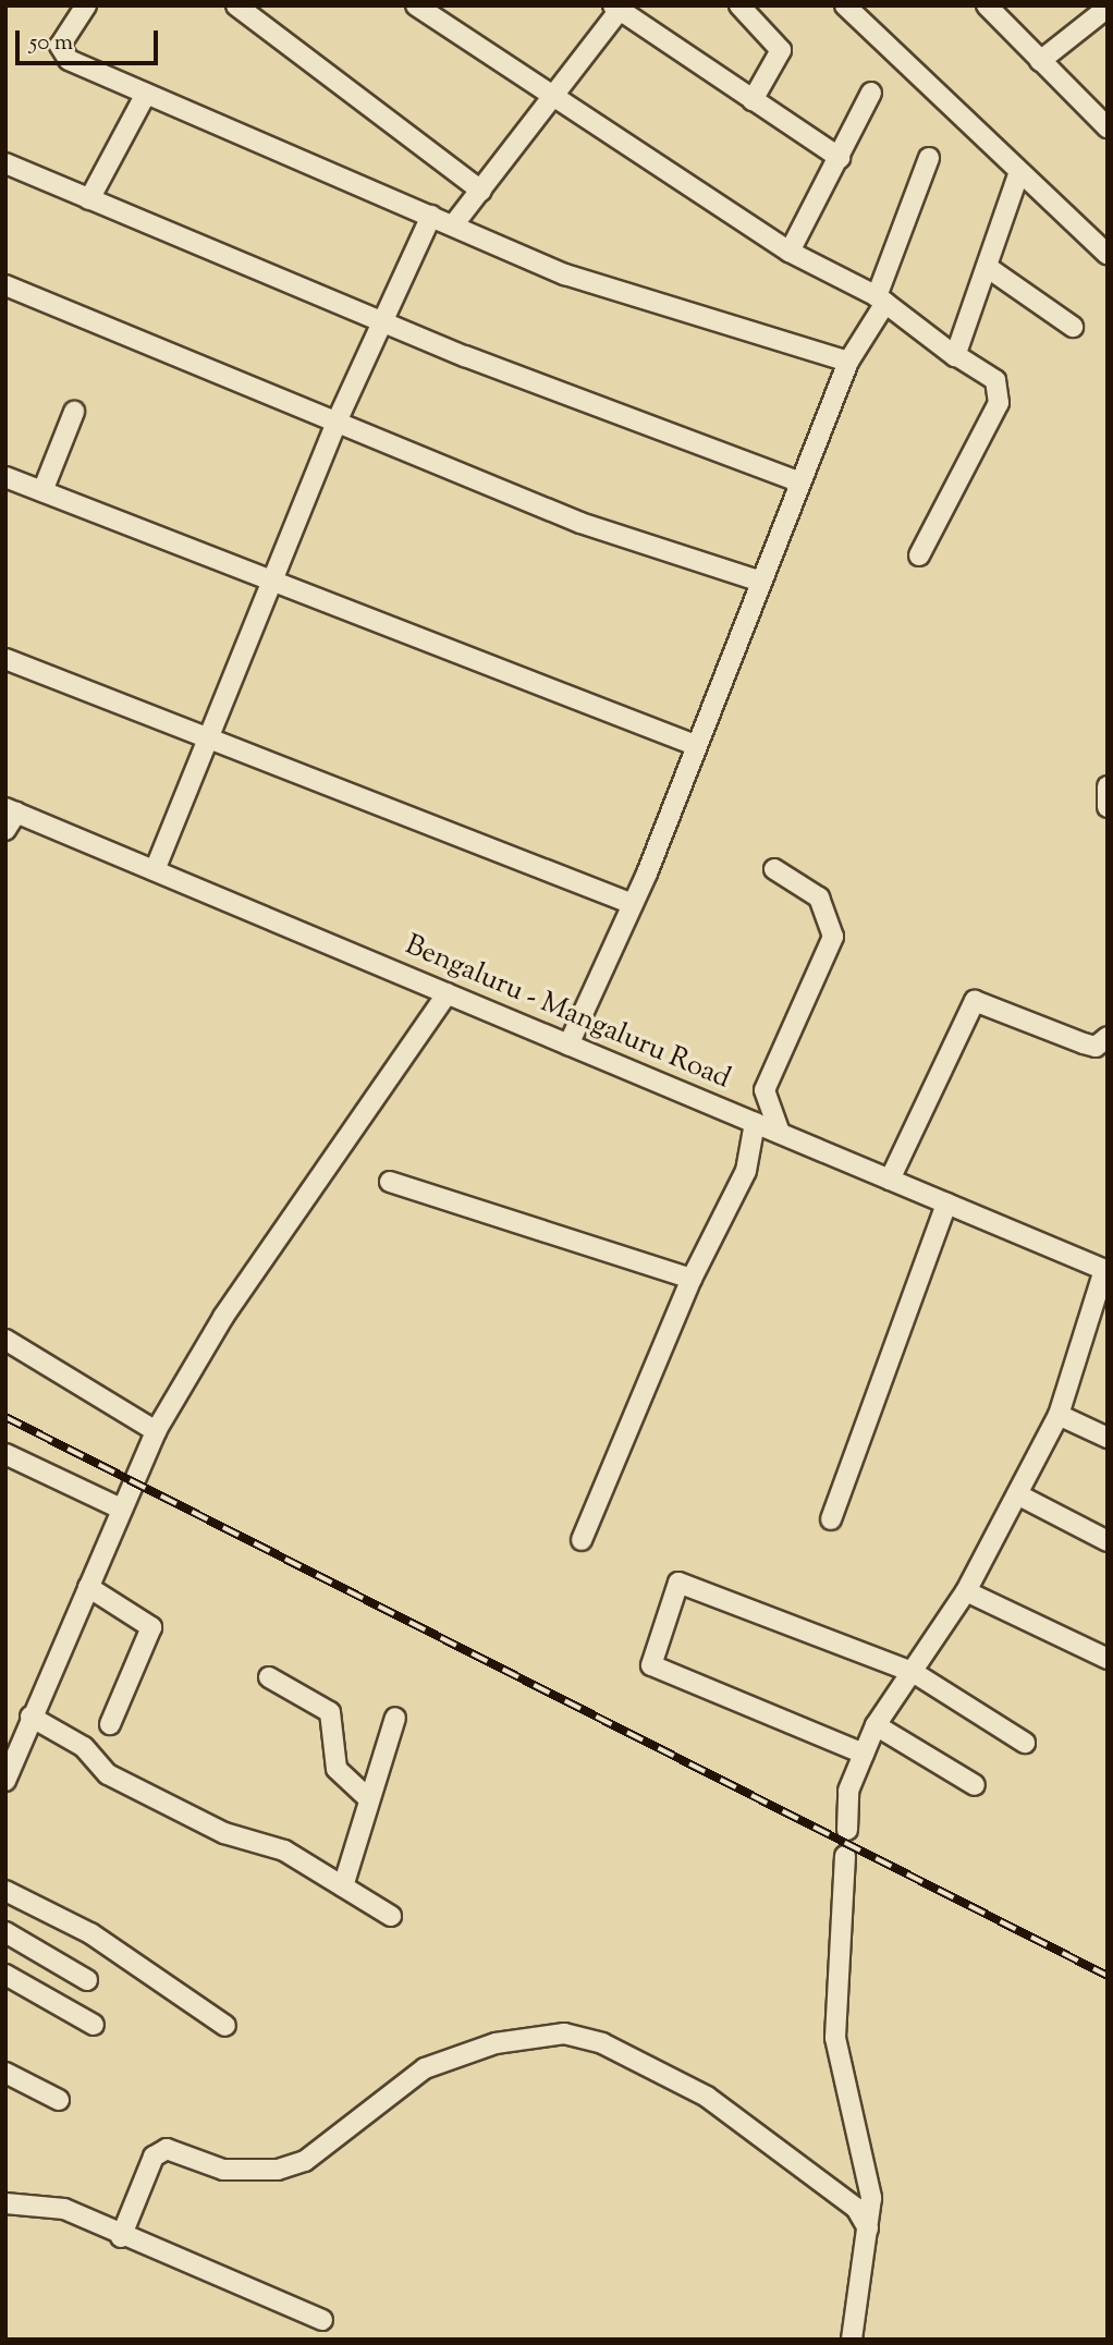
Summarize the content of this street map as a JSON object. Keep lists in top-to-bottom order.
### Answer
{
  "streets": {
    "street": ["Bengaluru - Mangaluru Road"]
  },
  "scale_bar": "50 m"
}
